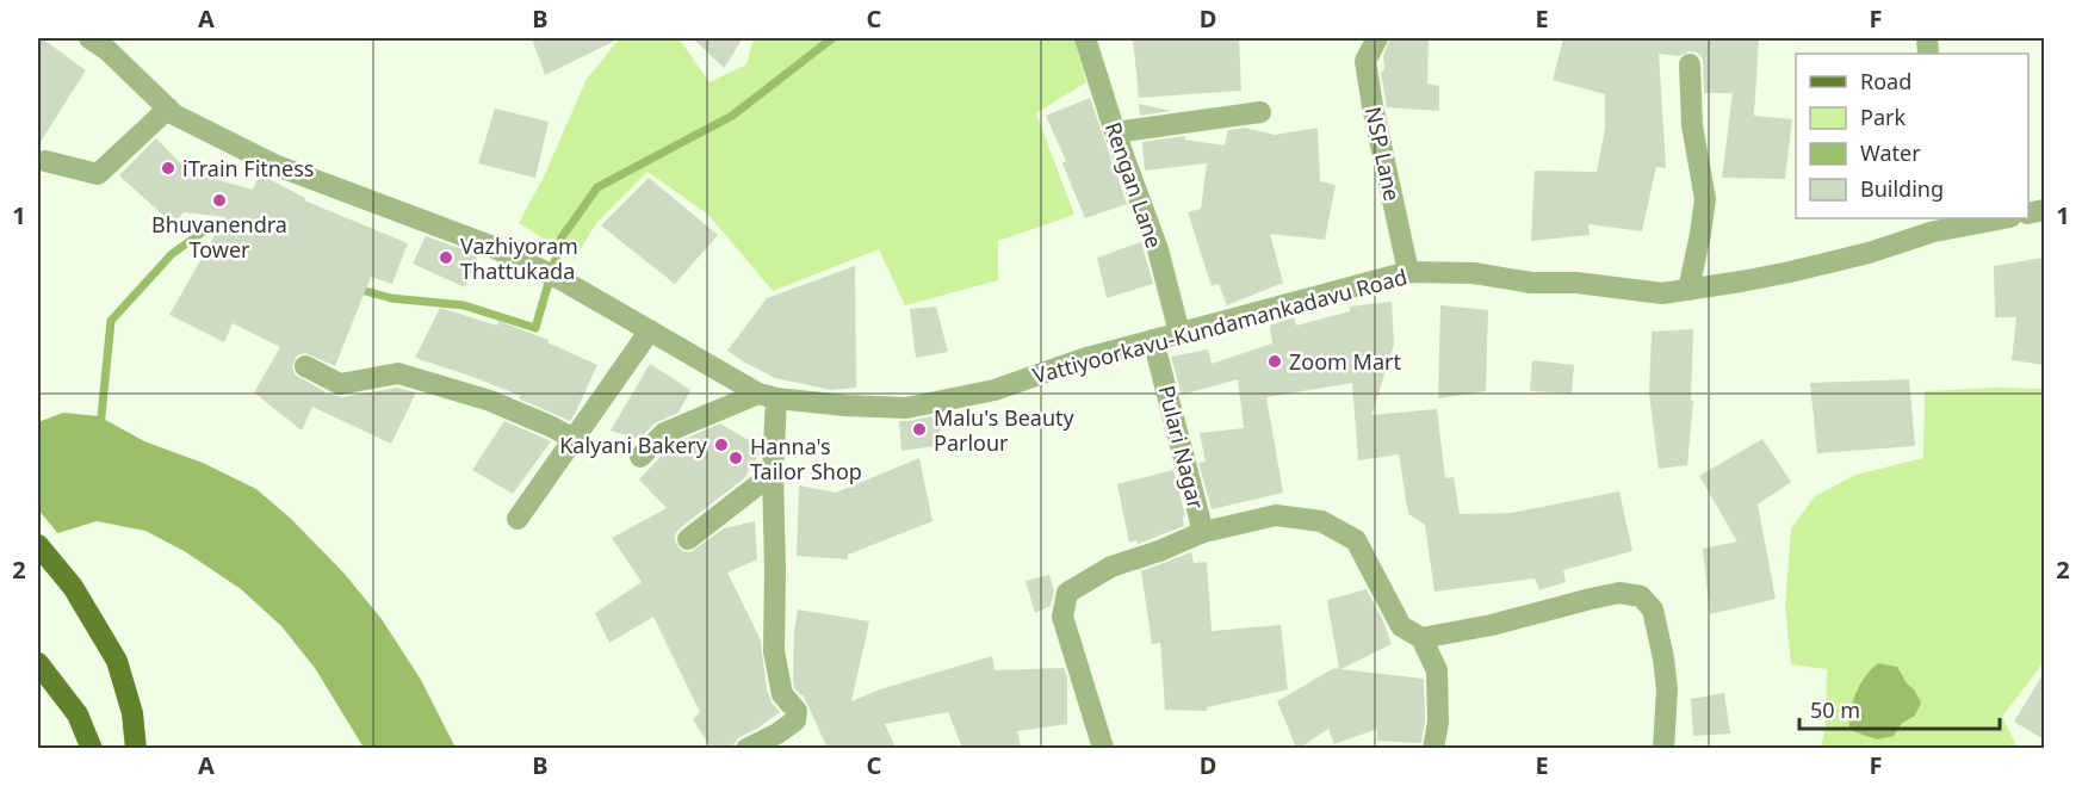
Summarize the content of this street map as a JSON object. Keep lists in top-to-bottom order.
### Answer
{
  "streets": {
    "street": [
      "NSP Lane",
      "Rengan Lane",
      "Vattiyoorkavu-Kundamankadavu Road",
      "Pulari Nagar"
    ]
  },
  "crossings": [
    ["NSP Lane", "Vattiyoorkavu-Kundamankadavu Road"],
    ["Rengan Lane", "Vattiyoorkavu-Kundamankadavu Road"],
    ["Vattiyoorkavu-Kundamankadavu Road", "Pulari Nagar"]
  ],
  "places": [
    "iTrain Fitness",
    "Bhuvanendra Tower",
    "Vazhiyoram Thattukada",
    "Zoom Mart",
    "Malu's Beauty Parlour",
    "Kalyani Bakery",
    "Hanna's Tailor Shop"
  ],
  "legend": [
    "Road",
    "Park",
    "Water",
    "Building"
  ],
  "scale_bar": "50 m",
  "grid": {
    "columns": [
      "A",
      "B",
      "C",
      "D",
      "E",
      "F"
    ],
    "rows": ["1", "2"]
  }
}
